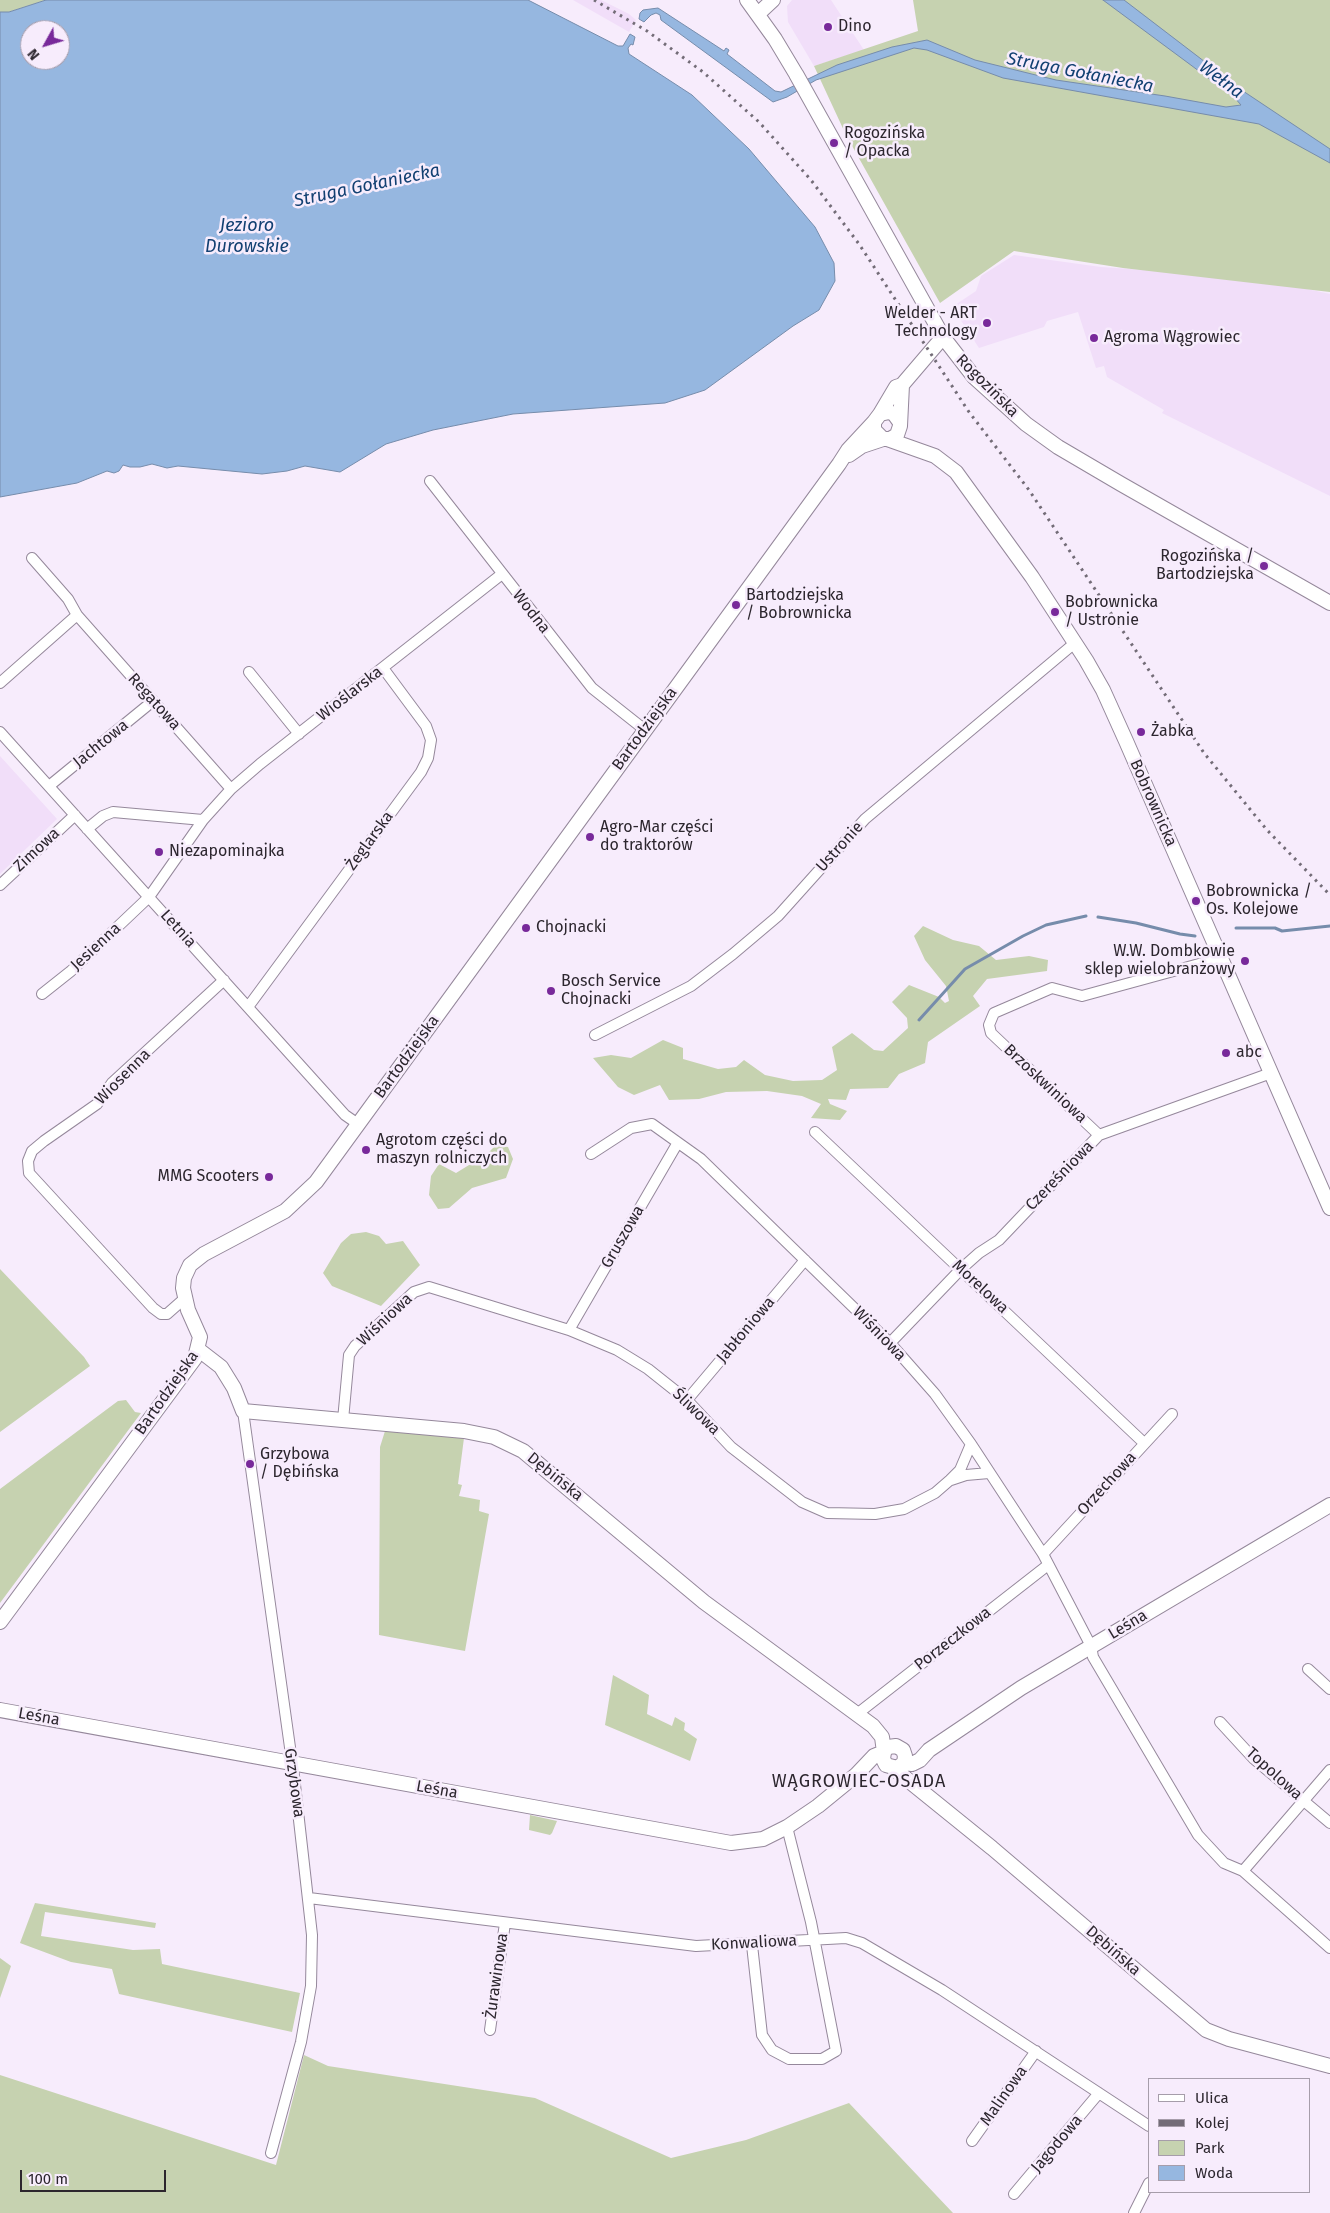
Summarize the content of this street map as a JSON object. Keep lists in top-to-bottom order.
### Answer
{
  "streets": {
    "street": [
      "Rogozińska",
      "Wodna",
      "Wioślarska",
      "Regatowa",
      "Bartodziejska",
      "Jachtowa",
      "Bobrownicka",
      "Żeglarska",
      "Ustronie",
      "Zimowa",
      "Letnia",
      "Jesienna",
      "Wiosenna",
      "Brzoskwiniowa",
      "Czereśniowa",
      "Gruszowa",
      "Morelowa",
      "Wiśniowa",
      "Jabłoniowa",
      "Śliwowa",
      "Dębińska",
      "Orzechowa",
      "Leśna",
      "Porzeczkowa",
      "Topolowa",
      "Grzybowa",
      "Konwaliowa",
      "Żurawinowa",
      "Malinowa",
      "Jagodowa"
    ]
  },
  "crossings": [
    ["Rogozińska", "Bartodziejska"],
    ["Wodna", "Wioślarska"],
    ["Wodna", "Bartodziejska"],
    ["Wioślarska", "Regatowa"],
    ["Wioślarska", "Żeglarska"],
    ["Wioślarska", "Letnia"],
    ["Wioślarska", "Jesienna"],
    ["Regatowa", "Jachtowa"],
    ["Bartodziejska", "Bobrownicka"],
    ["Bartodziejska", "Letnia"],
    ["Bartodziejska", "Wiosenna"],
    ["Jachtowa", "Letnia"],
    ["Bobrownicka", "Ustronie"],
    ["Bobrownicka", "Brzoskwiniowa"],
    ["Bobrownicka", "Czereśniowa"],
    ["Żeglarska", "Letnia"],
    ["Zimowa", "Letnia"],
    ["Letnia", "Jesienna"],
    ["Letnia", "Wiosenna"],
    ["Brzoskwiniowa", "Czereśniowa"],
    ["Czereśniowa", "Morelowa"],
    ["Czereśniowa", "Wiśniowa"],
    ["Gruszowa", "Wiśniowa"],
    ["Gruszowa", "Śliwowa"],
    ["Morelowa", "Orzechowa"],
    ["Wiśniowa", "Jabłoniowa"],
    ["Wiśniowa", "Śliwowa"],
    ["Wiśniowa", "Dębińska"],
    ["Wiśniowa", "Orzechowa"],
    ["Wiśniowa", "Leśna"],
    ["Wiśniowa", "Porzeczkowa"],
    ["Jabłoniowa", "Śliwowa"],
    ["Dębińska", "Leśna"],
    ["Dębińska", "Porzeczkowa"],
    ["Dębińska", "Grzybowa"],
    ["Leśna", "Grzybowa"],
    ["Grzybowa", "Konwaliowa"],
    ["Konwaliowa", "Żurawinowa"],
    ["Konwaliowa", "Malinowa"],
    ["Konwaliowa", "Jagodowa"]
  ],
  "districts": ["WĄGROWIEC-OSADA"],
  "water": ["Struga Gołaniecka", "Wełna", "Jezioro Durowskie"],
  "places": [
    "Dino",
    "Rogozińska / Opacka",
    "Welder - ART Technology",
    "Agroma Wągrowiec",
    "Rogozińska / Bartodziejska",
    "Bartodziejska / Bobrownicka",
    "Bobrownicka / Ustronie",
    "Żabka",
    "Agro-Mar części do traktorów",
    "Niezapominajka",
    "Bobrownicka / Os. Kolejowe",
    "Chojnacki",
    "W.W. Dombkowie sklep wielobranżowy",
    "Bosch Service Chojnacki",
    "abc",
    "Agrotom części do maszyn rolniczych",
    "MMG Scooters",
    "Grzybowa / Dębińska"
  ],
  "legend": [
    "Ulica",
    "Kolej",
    "Park",
    "Woda"
  ],
  "scale_bar": "100 m",
  "north": "bottom left"
}
